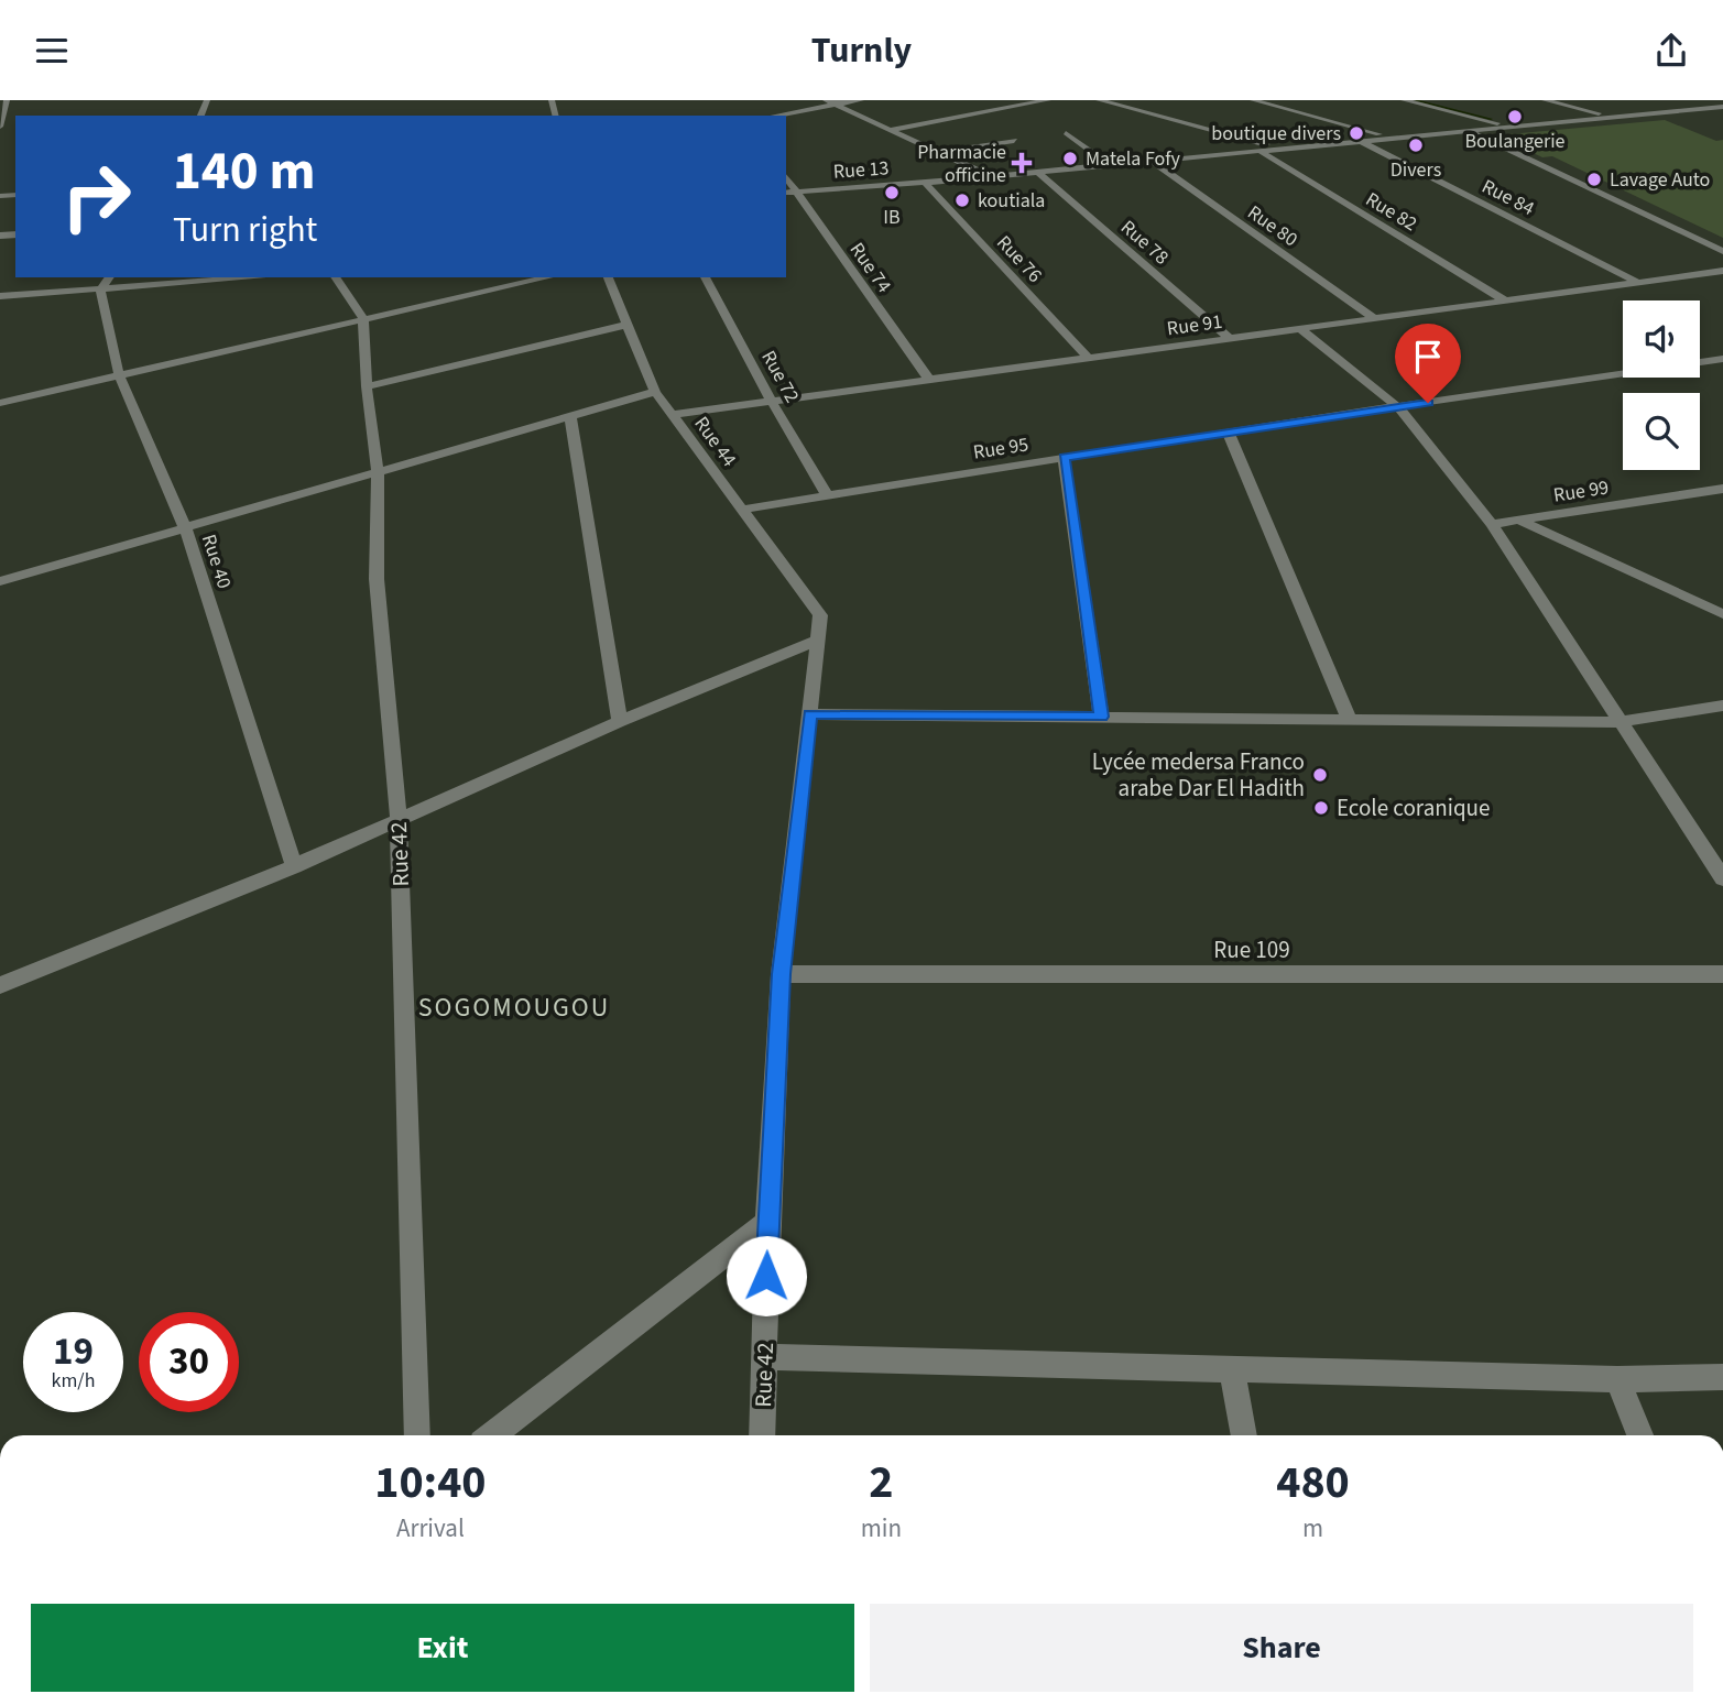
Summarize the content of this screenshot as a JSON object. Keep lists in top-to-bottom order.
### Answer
{
  "streets": {
    "street": [
      "Rue 13",
      "Rue 84",
      "Rue 82",
      "Rue 80",
      "Rue 78",
      "Rue 76",
      "Rue 74",
      "Rue 91",
      "Rue 72",
      "Rue 44",
      "Rue 95",
      "Rue 99",
      "Rue 40",
      "Rue 42",
      "Rue 109"
    ]
  },
  "crossings": [
    ["Rue 13", "Rue 84"],
    ["Rue 13", "Rue 82"],
    ["Rue 13", "Rue 80"],
    ["Rue 13", "Rue 78"],
    ["Rue 13", "Rue 76"],
    ["Rue 13", "Rue 74"],
    ["Rue 84", "Rue 91"],
    ["Rue 82", "Rue 91"],
    ["Rue 80", "Rue 91"],
    ["Rue 78", "Rue 91"],
    ["Rue 76", "Rue 91"],
    ["Rue 74", "Rue 91"],
    ["Rue 91", "Rue 72"],
    ["Rue 91", "Rue 44"],
    ["Rue 72", "Rue 95"],
    ["Rue 44", "Rue 95"],
    ["Rue 44", "Rue 42"],
    ["Rue 42", "Rue 109"]
  ],
  "districts": ["SOGOMOUGOU"],
  "places": {
    "other": [
      "Boulangerie",
      "boutique divers",
      "Divers",
      "Matela Fofy",
      "Lavage Auto",
      "IB",
      "koutiala",
      "Lycée medersa Franco arabe Dar El Hadith",
      "Ecole coranique"
    ],
    "health": ["Pharmacie officine"]
  },
  "page": {
    "header": "Turnly",
    "turn": ["140 m", "Turn right"],
    "speed": "19 km/h",
    "limit": "30",
    "eta": [
      "10:40",
      "Arrival",
      "2",
      "min",
      "480",
      "m"
    ],
    "buttons": ["Exit", "Share"]
  }
}
